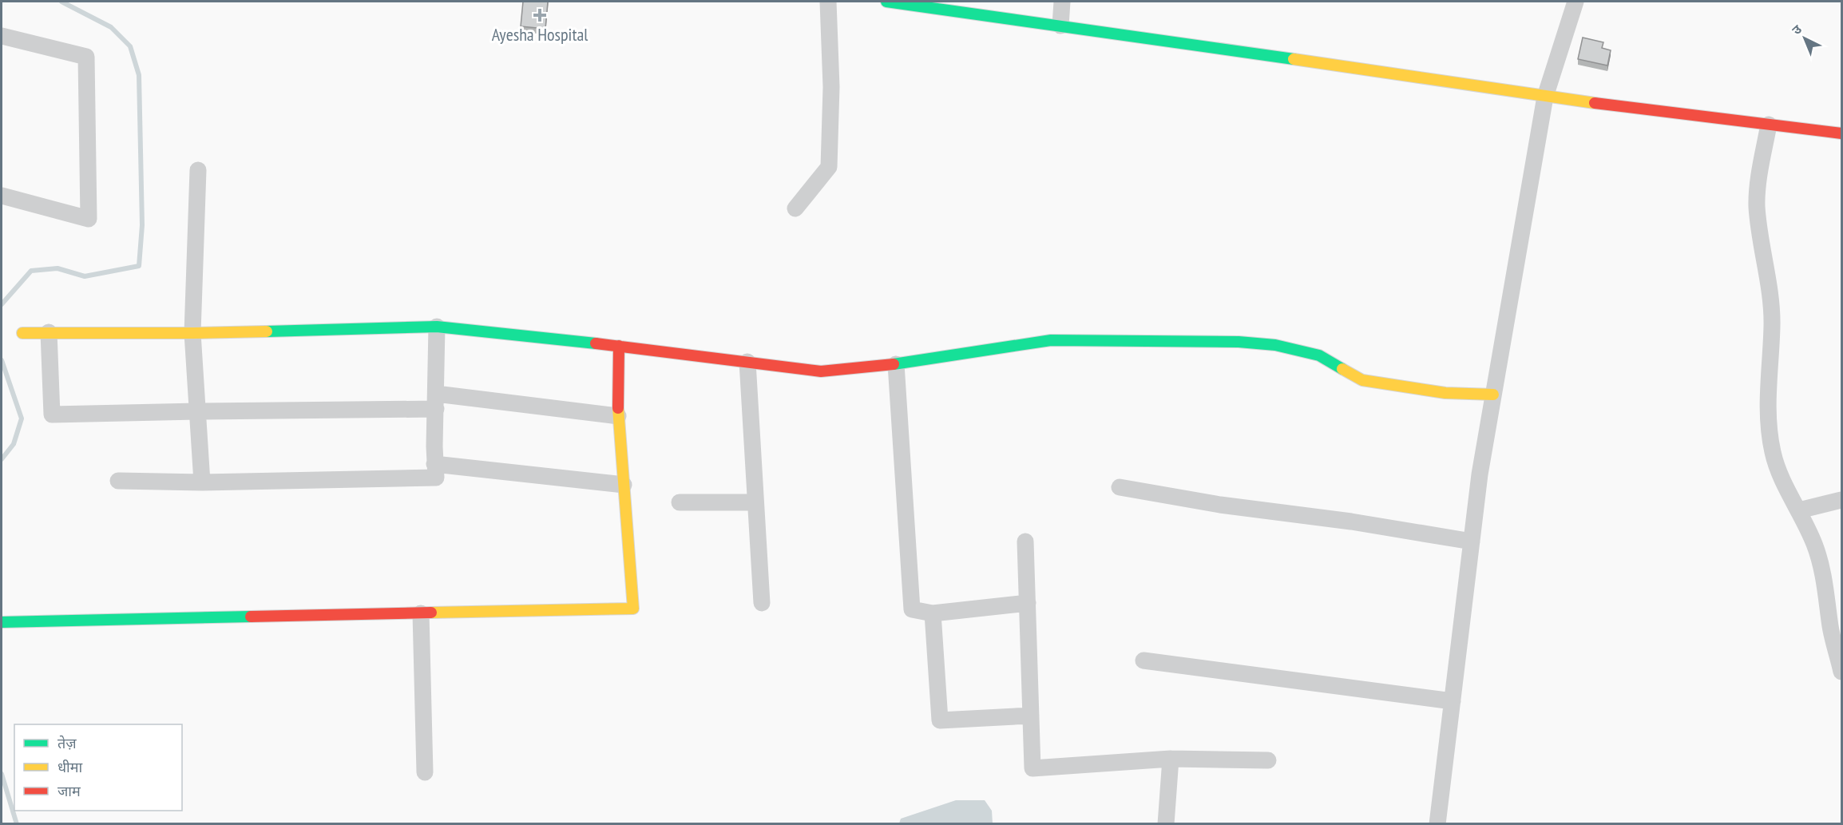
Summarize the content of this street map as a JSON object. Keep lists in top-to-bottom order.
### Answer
{
  "places": {
    "health": ["Ayesha Hospital"]
  },
  "legend": ["तेज़", "धीमा", "जाम"],
  "north": "top left"
}
